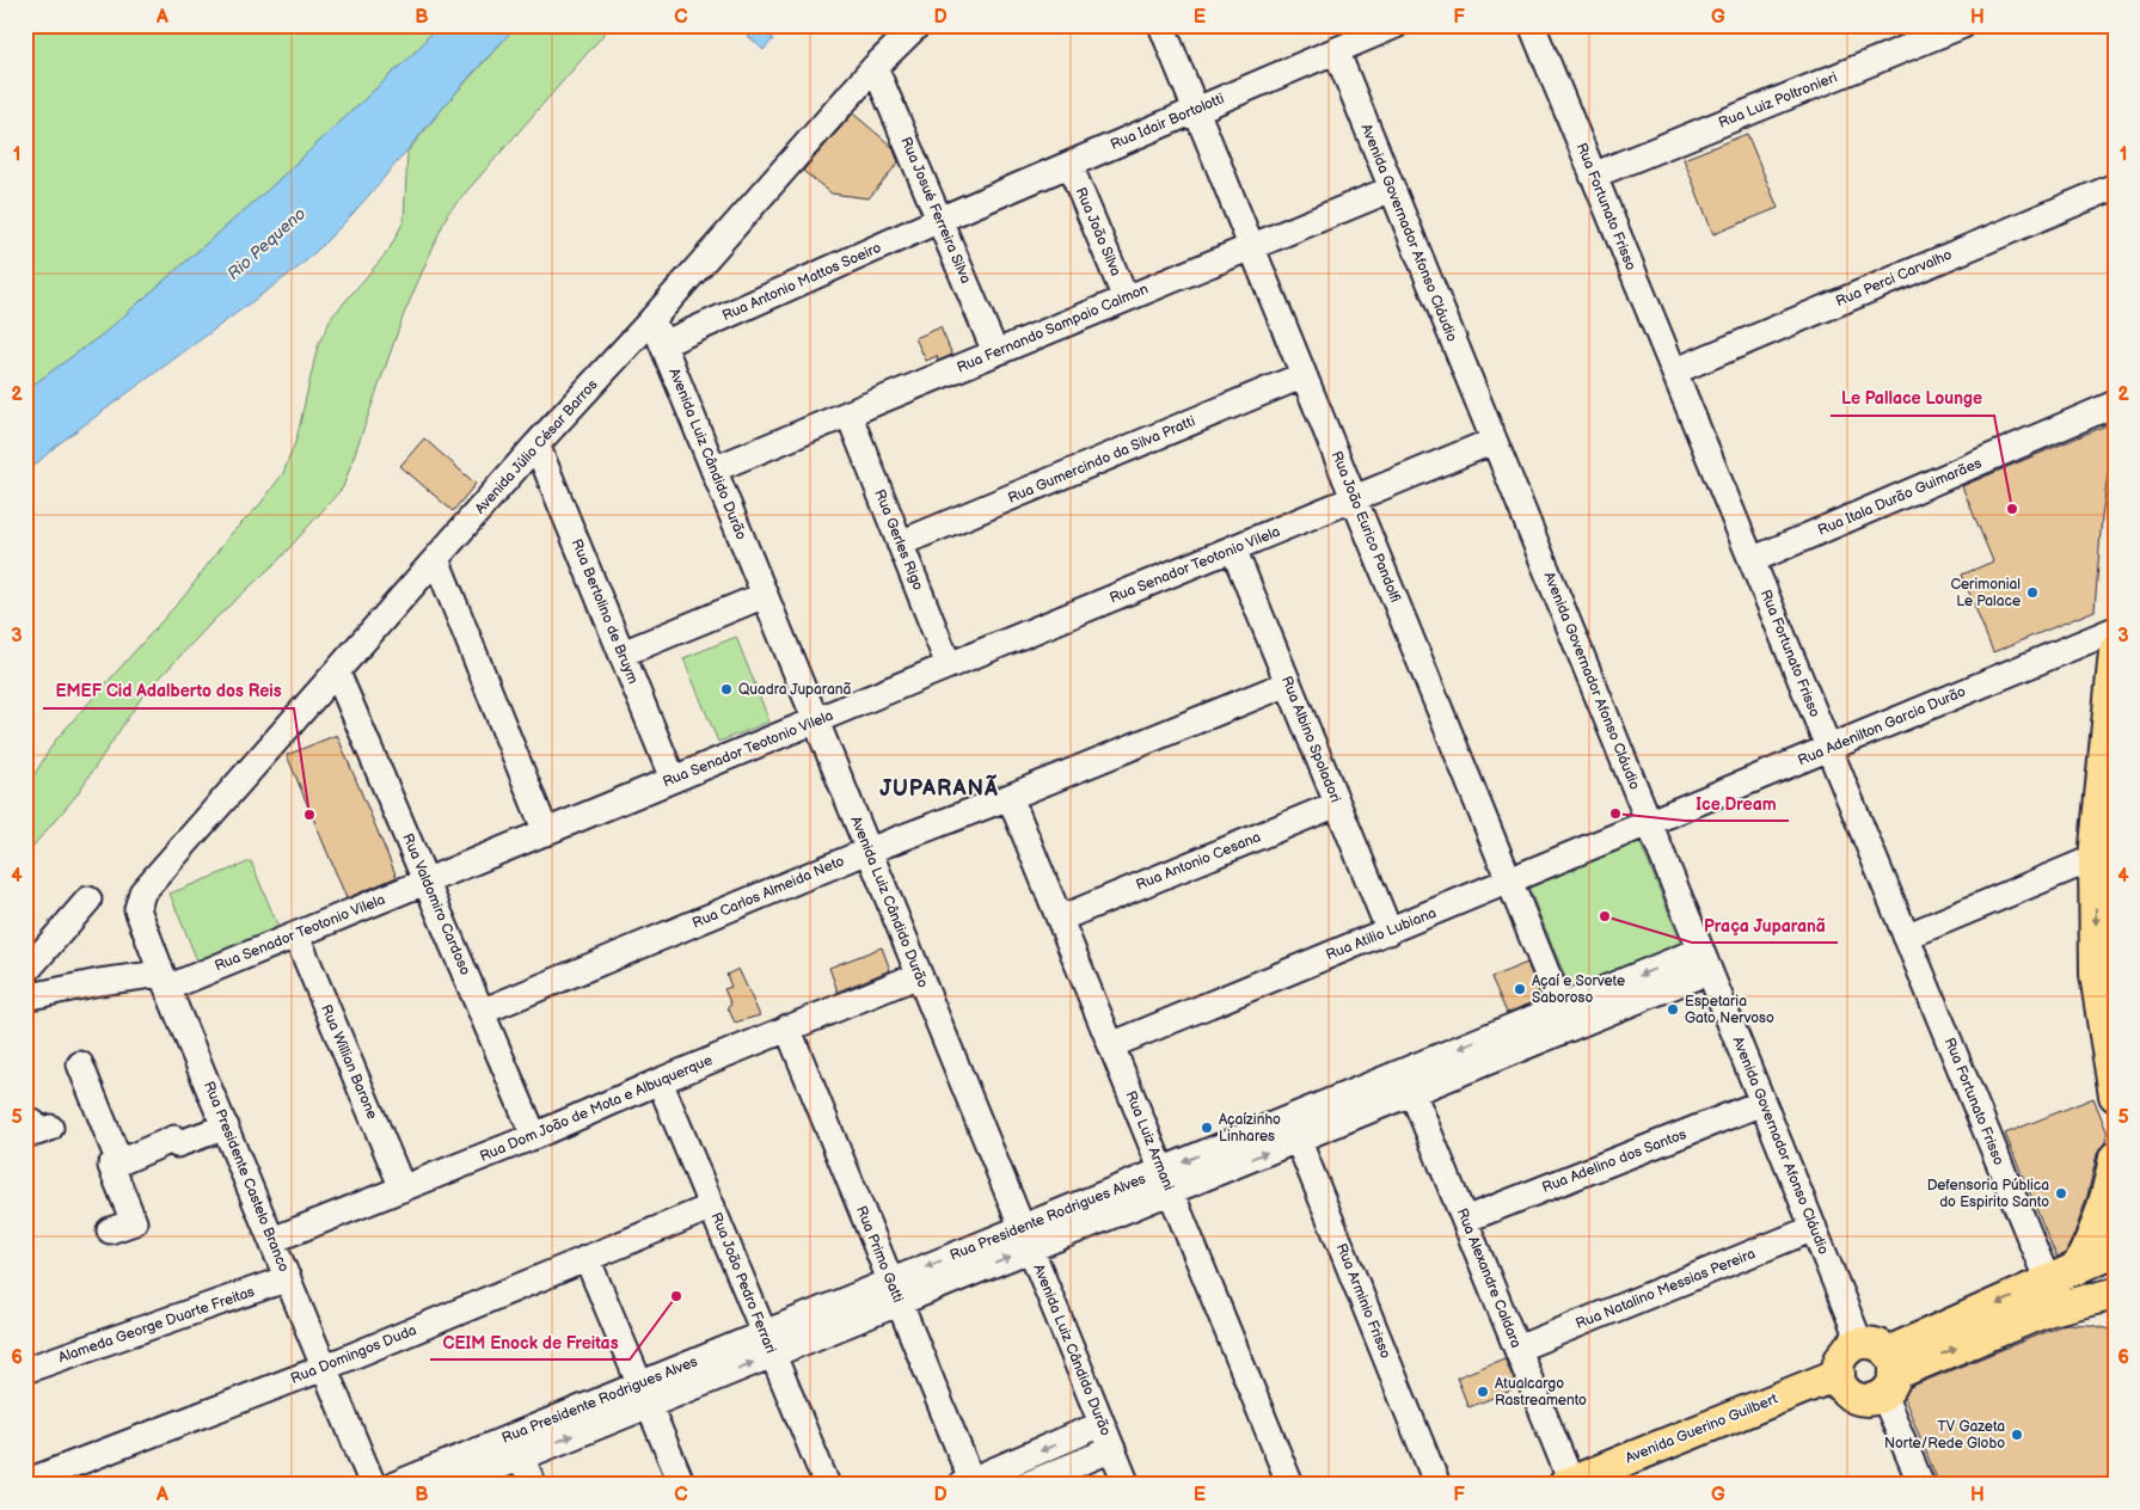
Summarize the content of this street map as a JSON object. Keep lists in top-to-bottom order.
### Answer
{
  "streets": {
    "main road": ["Avenida Guerino Guilbert"],
    "street": [
      "Rua Luiz Poltronieri",
      "Rua Idair Bortolotti",
      "Rua Fortunato Frisso",
      "Rua Josué Ferreira Silva",
      "Rua João Silva",
      "Avenida Governador Afonso Cláudio",
      "Rua Perci Carvalho",
      "Rua Antonio Mattos Soeiro",
      "Rua Fernando Sampaio Calmon",
      "Avenida Júlio César Barros",
      "Avenida Luiz Cândido Durão",
      "Rua Gumercindo da Silva Pratti",
      "Rua Itala Durão Guimarães",
      "Rua João Eurico Pandolfi",
      "Rua Gerles Rigo",
      "Rua Senador Teotonio Vilela",
      "Rua Bertolino de Bruym",
      "Rua Adenilton Garcia Durão",
      "Rua Albino Spoladori",
      "Rua Antonio Cesana",
      "Rua Carlos Almeida Neto",
      "Rua Valdomiro Cardoso",
      "Rua Atilio Lubiana",
      "Rua Willian Barone",
      "Rua Dom João de Mota e Albuquerque",
      "Rua Luiz Armani",
      "Rua Adelino dos Santos",
      "Rua Presidente Castelo Branco",
      "Rua Presidente Rodrigues Alves",
      "Rua Primo Gatti",
      "Rua Alexandre Caldara",
      "Rua João Pedro Ferrari",
      "Rua Natalino Messias Pereira",
      "Rua Arminio Frisso",
      "Alameda George Duarte Freitas",
      "Rua Domingos Duda"
    ]
  },
  "crossings": [
    ["Rua Luiz Poltronieri", "Rua Fortunato Frisso"],
    ["Rua Idair Bortolotti", "Rua Josué Ferreira Silva"],
    ["Rua Idair Bortolotti", "Rua João Silva"],
    ["Rua Idair Bortolotti", "Avenida Governador Afonso Cláudio"],
    ["Rua Idair Bortolotti", "Rua Antonio Mattos Soeiro"],
    ["Rua Idair Bortolotti", "Rua João Eurico Pandolfi"],
    ["Rua Fortunato Frisso", "Rua Perci Carvalho"],
    ["Rua Fortunato Frisso", "Rua Itala Durão Guimarães"],
    ["Rua Fortunato Frisso", "Rua Adenilton Garcia Durão"],
    ["Rua Josué Ferreira Silva", "Rua Antonio Mattos Soeiro"],
    ["Rua Josué Ferreira Silva", "Rua Fernando Sampaio Calmon"],
    ["Rua Josué Ferreira Silva", "Avenida Júlio César Barros"],
    ["Rua João Silva", "Rua Fernando Sampaio Calmon"],
    ["Avenida Governador Afonso Cláudio", "Rua Fernando Sampaio Calmon"],
    ["Avenida Governador Afonso Cláudio", "Rua Senador Teotonio Vilela"],
    ["Avenida Governador Afonso Cláudio", "Rua Adenilton Garcia Durão"],
    ["Avenida Governador Afonso Cláudio", "Rua Atilio Lubiana"],
    ["Avenida Governador Afonso Cláudio", "Rua Adelino dos Santos"],
    ["Avenida Governador Afonso Cláudio", "Rua Presidente Rodrigues Alves"],
    ["Avenida Governador Afonso Cláudio", "Rua Natalino Messias Pereira"],
    ["Rua Antonio Mattos Soeiro", "Avenida Luiz Cândido Durão"],
    ["Rua Fernando Sampaio Calmon", "Avenida Luiz Cândido Durão"],
    ["Rua Fernando Sampaio Calmon", "Rua João Eurico Pandolfi"],
    ["Rua Fernando Sampaio Calmon", "Rua Gerles Rigo"],
    ["Avenida Júlio César Barros", "Avenida Luiz Cândido Durão"],
    ["Avenida Júlio César Barros", "Rua Bertolino de Bruym"],
    ["Avenida Júlio César Barros", "Rua Valdomiro Cardoso"],
    ["Avenida Júlio César Barros", "Rua Presidente Castelo Branco"],
    ["Avenida Luiz Cândido Durão", "Rua Senador Teotonio Vilela"],
    ["Avenida Luiz Cândido Durão", "Rua Carlos Almeida Neto"],
    ["Avenida Luiz Cândido Durão", "Rua Dom João de Mota e Albuquerque"],
    ["Avenida Luiz Cândido Durão", "Rua Presidente Rodrigues Alves"],
    ["Rua Gumercindo da Silva Pratti", "Rua João Eurico Pandolfi"],
    ["Rua Gumercindo da Silva Pratti", "Rua Gerles Rigo"],
    ["Rua João Eurico Pandolfi", "Rua Senador Teotonio Vilela"],
    ["Rua João Eurico Pandolfi", "Rua Atilio Lubiana"],
    ["Rua João Eurico Pandolfi", "Rua Presidente Rodrigues Alves"],
    ["Rua Gerles Rigo", "Rua Senador Teotonio Vilela"],
    ["Rua Senador Teotonio Vilela", "Rua Bertolino de Bruym"],
    ["Rua Senador Teotonio Vilela", "Rua Albino Spoladori"],
    ["Rua Senador Teotonio Vilela", "Rua Valdomiro Cardoso"],
    ["Rua Senador Teotonio Vilela", "Rua Willian Barone"],
    ["Rua Senador Teotonio Vilela", "Rua Presidente Castelo Branco"],
    ["Rua Adenilton Garcia Durão", "Rua Atilio Lubiana"],
    ["Rua Albino Spoladori", "Rua Antonio Cesana"],
    ["Rua Albino Spoladori", "Rua Carlos Almeida Neto"],
    ["Rua Albino Spoladori", "Rua Atilio Lubiana"],
    ["Rua Antonio Cesana", "Rua Luiz Armani"],
    ["Rua Carlos Almeida Neto", "Rua Valdomiro Cardoso"],
    ["Rua Carlos Almeida Neto", "Rua Luiz Armani"],
    ["Rua Valdomiro Cardoso", "Rua Dom João de Mota e Albuquerque"],
    ["Rua Atilio Lubiana", "Rua Luiz Armani"],
    ["Rua Willian Barone", "Rua Dom João de Mota e Albuquerque"],
    ["Rua Dom João de Mota e Albuquerque", "Rua Presidente Castelo Branco"],
    ["Rua Dom João de Mota e Albuquerque", "Rua Primo Gatti"],
    ["Rua Dom João de Mota e Albuquerque", "Rua João Pedro Ferrari"],
    ["Rua Luiz Armani", "Rua Presidente Rodrigues Alves"],
    ["Rua Adelino dos Santos", "Rua Alexandre Caldara"],
    ["Rua Presidente Castelo Branco", "Alameda George Duarte Freitas"],
    ["Rua Presidente Castelo Branco", "Rua Domingos Duda"],
    ["Rua Presidente Rodrigues Alves", "Rua Primo Gatti"],
    ["Rua Presidente Rodrigues Alves", "Rua Alexandre Caldara"],
    ["Rua Presidente Rodrigues Alves", "Rua João Pedro Ferrari"],
    ["Rua Presidente Rodrigues Alves", "Rua Arminio Frisso"],
    ["Rua Alexandre Caldara", "Rua Natalino Messias Pereira"],
    ["Rua Alexandre Caldara", "Avenida Guerino Guilbert"],
    ["Rua João Pedro Ferrari", "Rua Domingos Duda"]
  ],
  "districts": ["JUPARANÃ"],
  "water": ["Rio Pequeno"],
  "places": [
    "Le Pallace Lounge",
    "Cerimonial Le Palace",
    "Quadra Juparanã",
    "Ice Dream",
    "EMEF Cid Adalberto dos Reis",
    "Praça Juparanã",
    "Açaí e Sorvete Saboroso",
    "Espetaria Gato Nervoso",
    "Açaízinho Linhares",
    "Defensoria Pública do Espirito Santo",
    "CEIM Enock de Freitas",
    "Atualcargo Rastreamento",
    "TV Gazeta Norte/Rede Globo"
  ],
  "grid": {
    "columns": [
      "A",
      "B",
      "C",
      "D",
      "E",
      "F",
      "G",
      "H"
    ],
    "rows": [
      "1",
      "2",
      "3",
      "4",
      "5",
      "6"
    ]
  }
}
